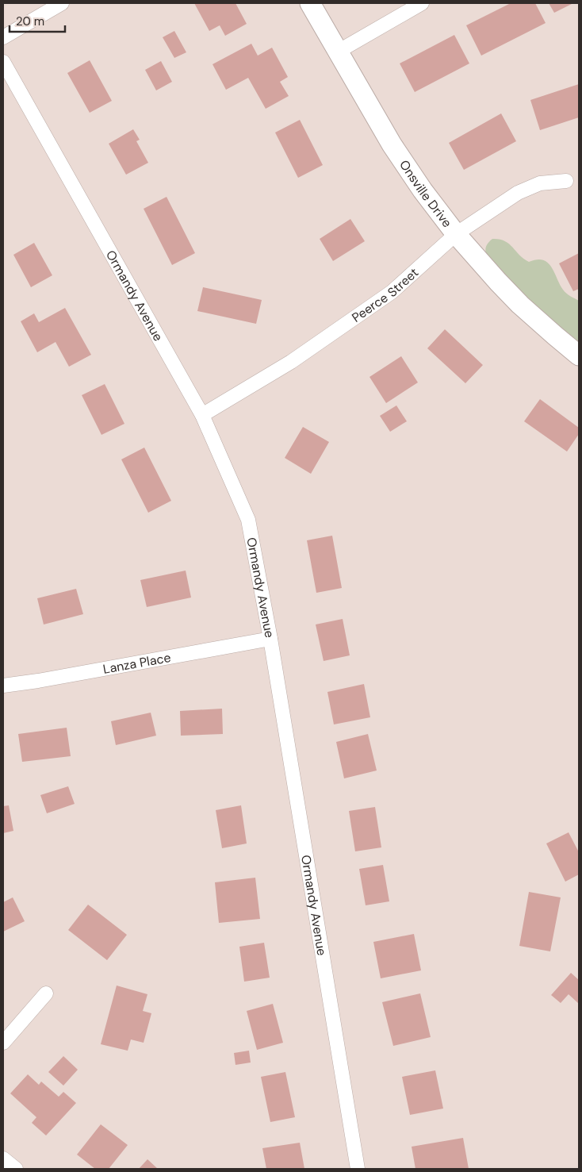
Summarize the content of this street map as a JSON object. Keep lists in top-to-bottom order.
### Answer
{
  "streets": {
    "street": [
      "Onsville Drive",
      "Peerce Street",
      "Ormandy Avenue",
      "Lanza Place"
    ]
  },
  "crossings": [
    ["Onsville Drive", "Peerce Street"],
    ["Peerce Street", "Ormandy Avenue"],
    ["Ormandy Avenue", "Lanza Place"]
  ],
  "scale_bar": "20 m"
}
